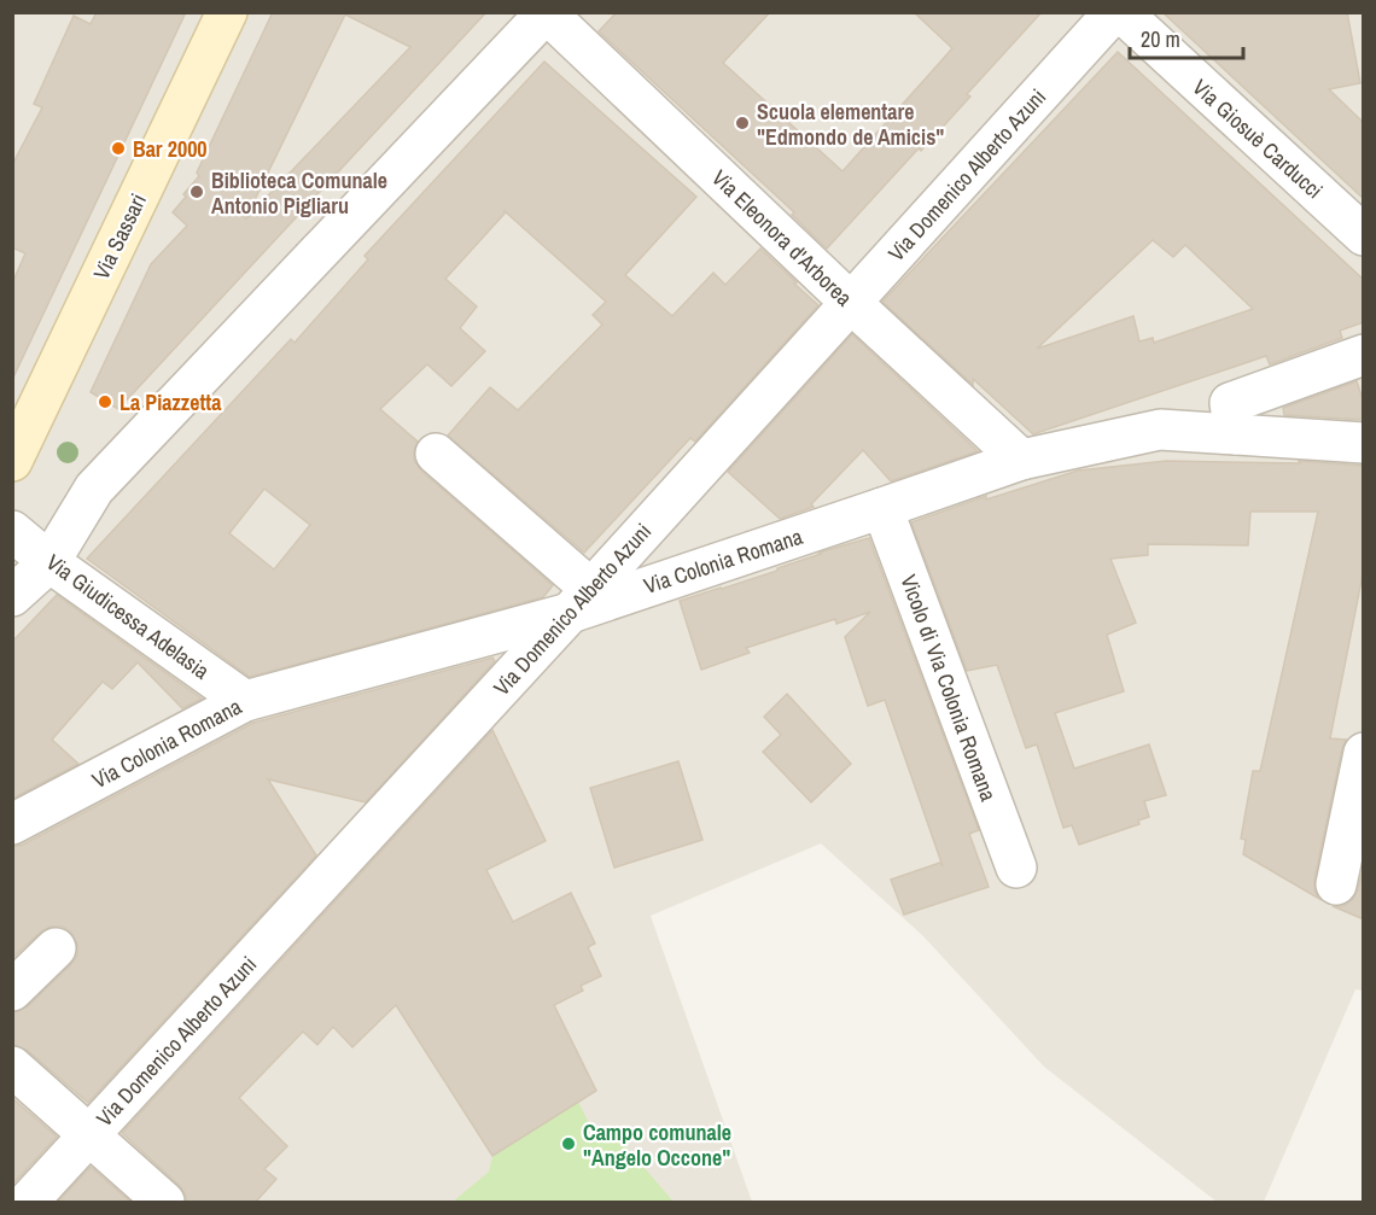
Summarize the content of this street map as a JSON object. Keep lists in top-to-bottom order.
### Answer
{
  "streets": {
    "street": [
      "Via Giosuè Carducci",
      "Via Domenico Alberto Azuni",
      "Via Sassari",
      "Via Eleonora d'Arborea",
      "Via Colonia Romana",
      "Via Giudicessa Adelasia",
      "Vicolo di Via Colonia Romana"
    ]
  },
  "crossings": [
    ["Via Domenico Alberto Azuni", "Via Eleonora d'Arborea"],
    ["Via Domenico Alberto Azuni", "Via Colonia Romana"],
    ["Via Eleonora d'Arborea", "Via Colonia Romana"],
    ["Via Colonia Romana", "Via Giudicessa Adelasia"],
    ["Via Colonia Romana", "Vicolo di Via Colonia Romana"]
  ],
  "places": [
    "Scuola elementare \"Edmondo de Amicis\"",
    "Bar 2000",
    "Biblioteca Comunale Antonio Pigliaru",
    "La Piazzetta",
    "Campo comunale \"Angelo Occone\""
  ],
  "scale_bar": "20 m"
}
